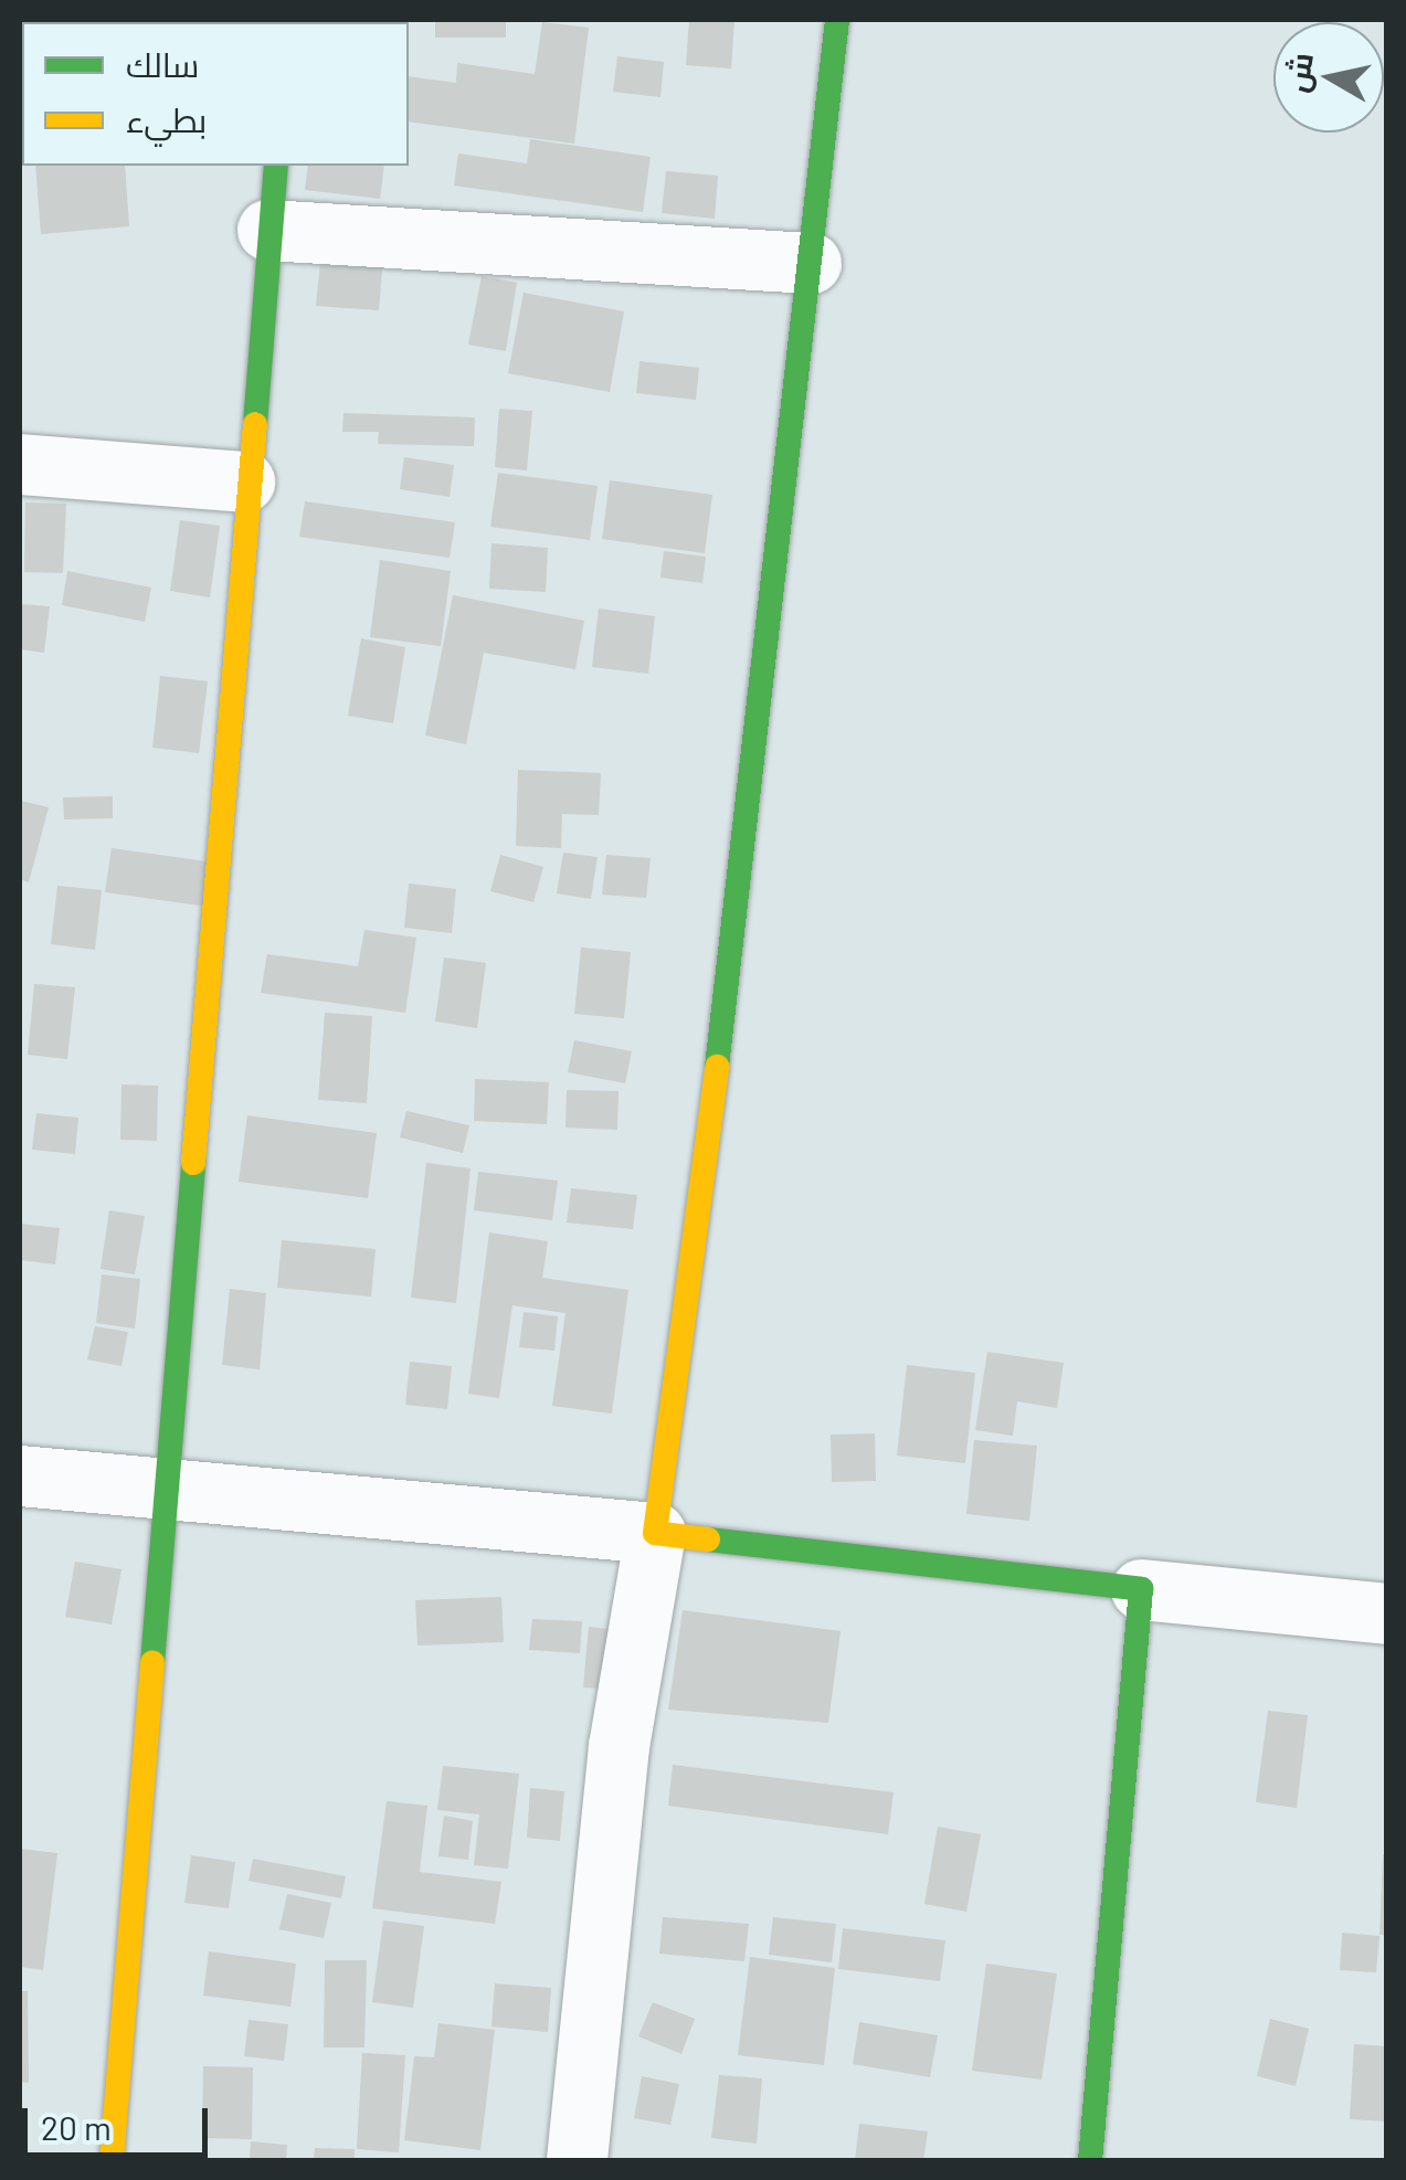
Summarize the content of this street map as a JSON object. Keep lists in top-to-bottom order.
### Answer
{
  "legend": ["سالك", "بطيء"],
  "scale_bar": "20 m",
  "north": "left"
}
